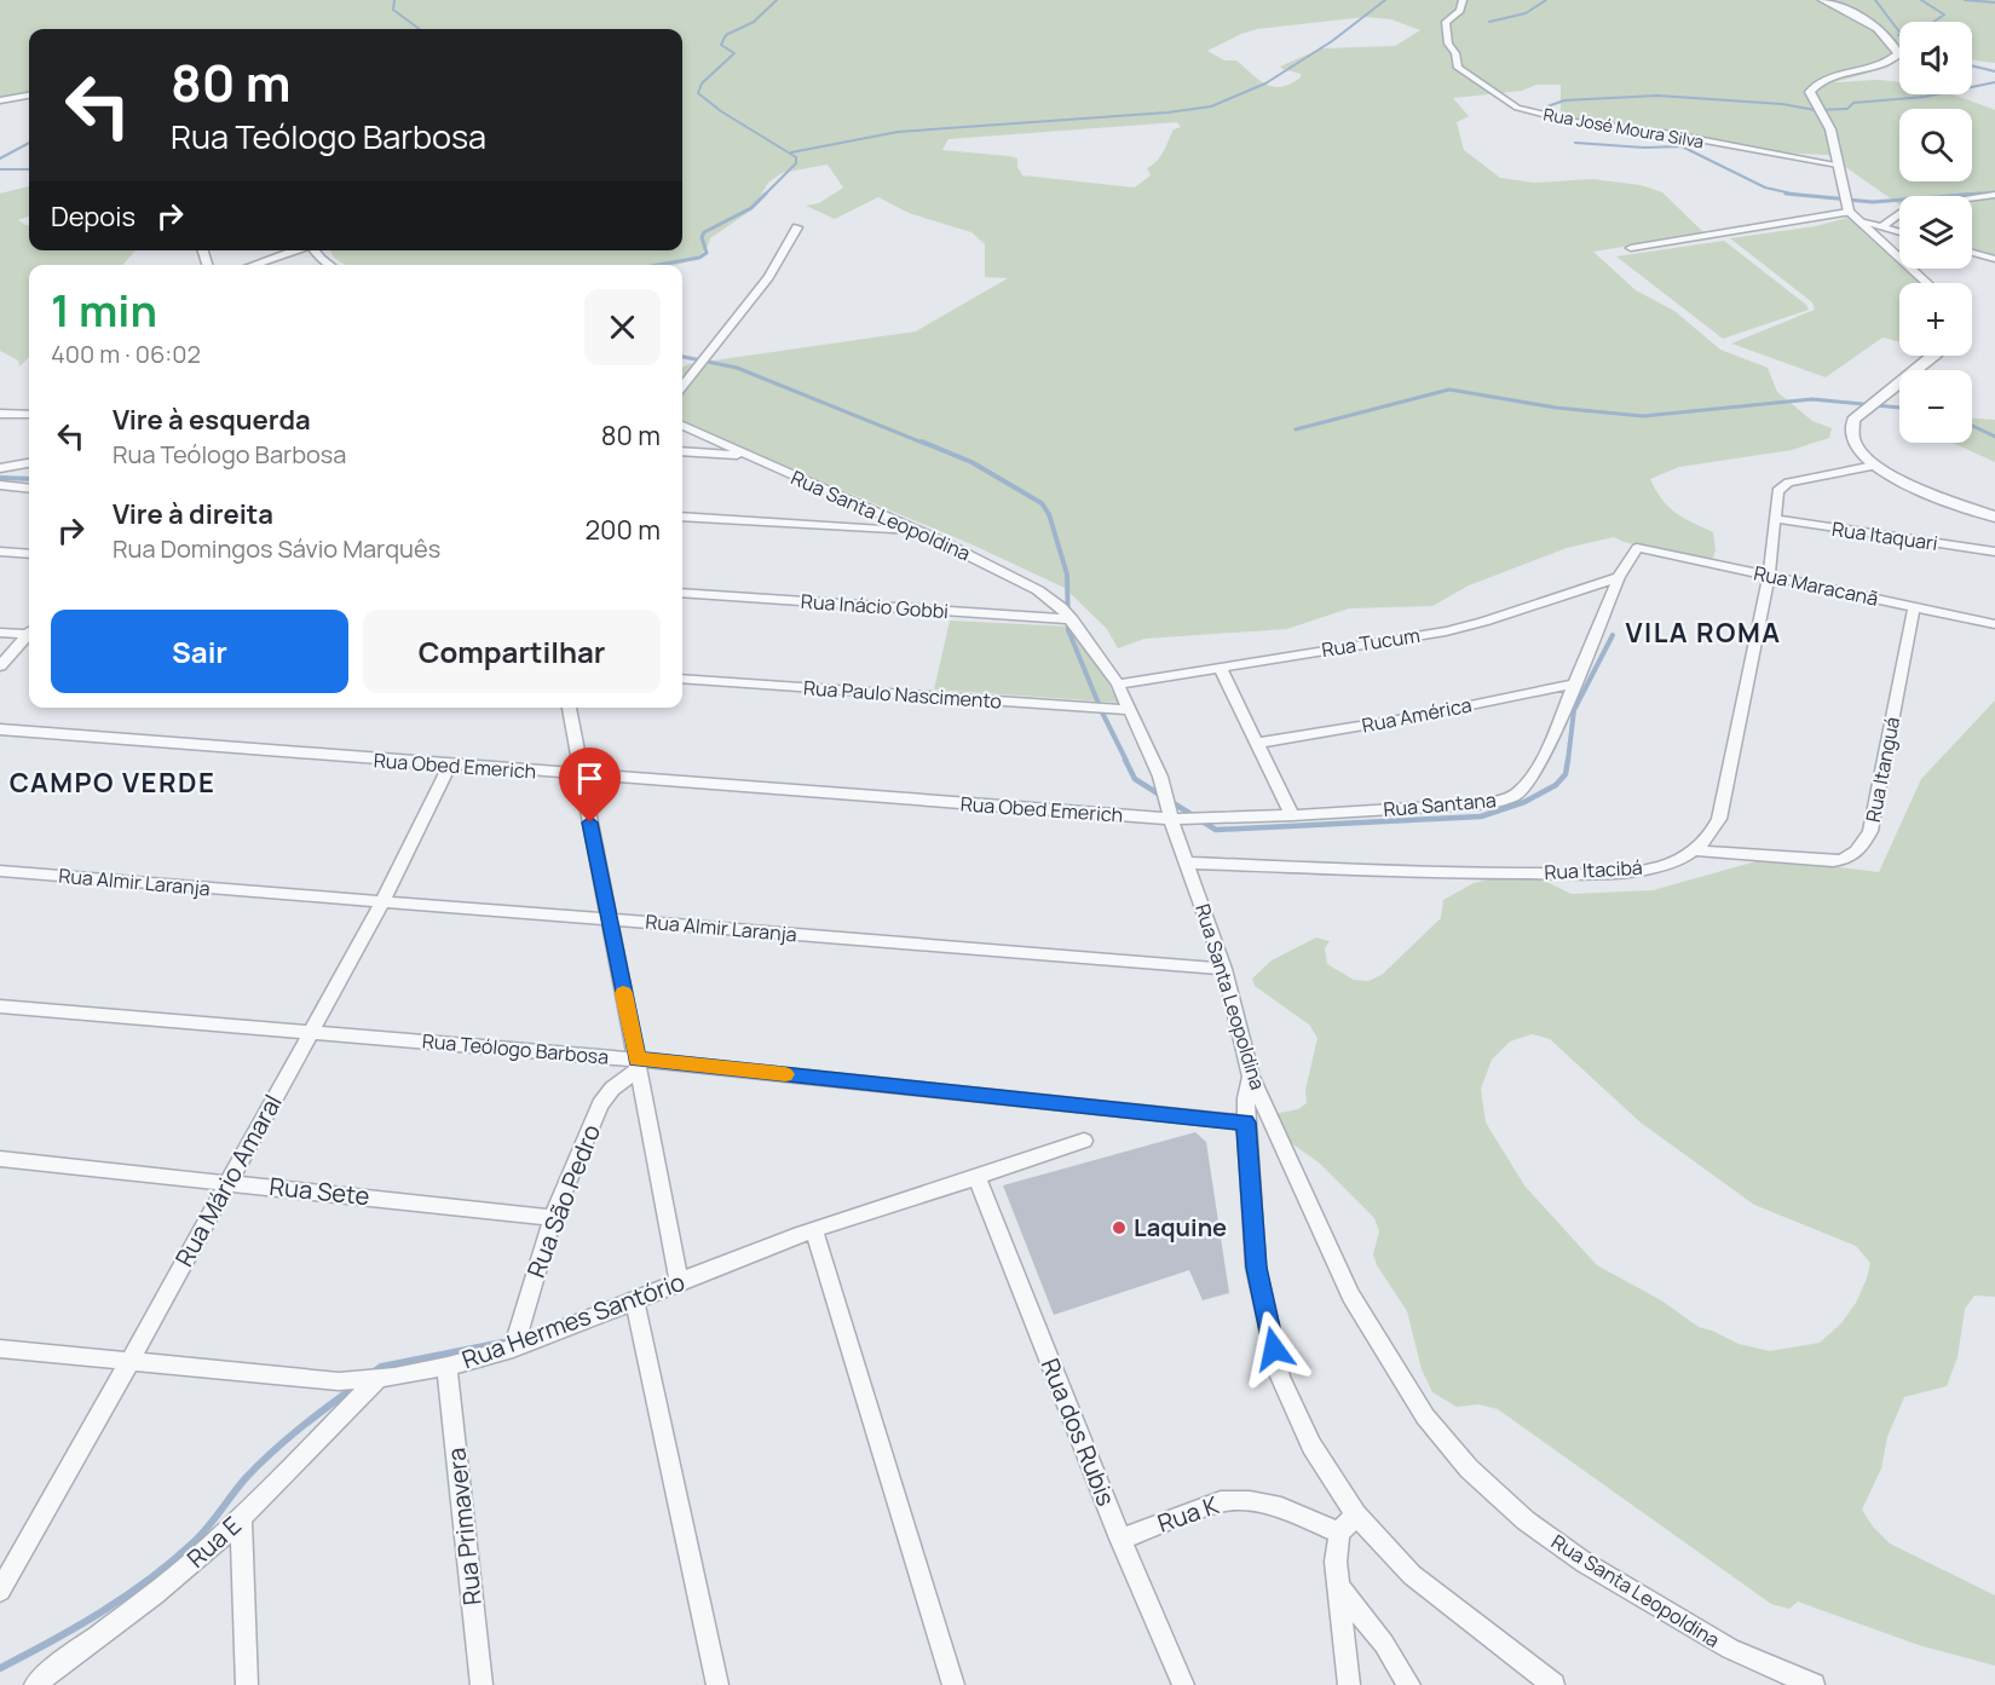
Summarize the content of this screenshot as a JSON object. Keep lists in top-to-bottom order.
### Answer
{
  "streets": {
    "street": [
      "Rua José Moura Silva",
      "Rua Santa Leopoldina",
      "Rua Itaquari",
      "Rua Maracanã",
      "Rua Inácio Gobbi",
      "Rua Tucum",
      "Rua Paulo Nascimento",
      "Rua América",
      "Rua Obed Emerich",
      "Rua Itanguá",
      "Rua Santana",
      "Rua Itacibá",
      "Rua Almir Laranja",
      "Rua Teólogo Barbosa",
      "Rua Mário Amaral",
      "Rua Sete",
      "Rua São Pedro",
      "Rua Hermes Santório",
      "Rua dos Rubis",
      "Rua K",
      "Rua Primavera",
      "Rua E"
    ]
  },
  "crossings": [
    ["Rua Santa Leopoldina", "Rua Inácio Gobbi"],
    ["Rua Santa Leopoldina", "Rua Tucum"],
    ["Rua Santa Leopoldina", "Rua Paulo Nascimento"],
    ["Rua Santa Leopoldina", "Rua Obed Emerich"],
    ["Rua Santa Leopoldina", "Rua Santana"],
    ["Rua Santa Leopoldina", "Rua Itacibá"],
    ["Rua Santa Leopoldina", "Rua Almir Laranja"],
    ["Rua Itaquari", "Rua Itacibá"],
    ["Rua Maracanã", "Rua Itanguá"],
    ["Rua Maracanã", "Rua Santana"],
    ["Rua Maracanã", "Rua Itacibá"],
    ["Rua Tucum", "Rua Santana"],
    ["Rua América", "Rua Santana"],
    ["Rua Obed Emerich", "Rua Santana"],
    ["Rua Obed Emerich", "Rua Mário Amaral"],
    ["Rua Itanguá", "Rua Itacibá"],
    ["Rua Almir Laranja", "Rua Mário Amaral"],
    ["Rua Teólogo Barbosa", "Rua Mário Amaral"],
    ["Rua Teólogo Barbosa", "Rua São Pedro"],
    ["Rua Mário Amaral", "Rua Sete"],
    ["Rua Mário Amaral", "Rua Hermes Santório"],
    ["Rua Sete", "Rua São Pedro"],
    ["Rua São Pedro", "Rua Hermes Santório"],
    ["Rua Hermes Santório", "Rua dos Rubis"],
    ["Rua Hermes Santório", "Rua Primavera"],
    ["Rua Hermes Santório", "Rua E"],
    ["Rua dos Rubis", "Rua K"]
  ],
  "districts": ["VILA ROMA", "CAMPO VERDE"],
  "places": ["Laquine"],
  "page": {
    "map_buttons": ["+", "−"],
    "turn": ["80 m", "Rua Teólogo Barbosa"],
    "then": "Depois",
    "heading": ["1 min", "400 m · 06:02"],
    "list": [
      {
        "name": "Vire à esquerda",
        "note": "Rua Teólogo Barbosa",
        "value": "80 m"
      },
      {
        "name": "Vire à direita",
        "note": "Rua Domingos Sávio Marquês",
        "value": "200 m"
      }
    ],
    "buttons": ["Sair", "Compartilhar"]
  }
}
